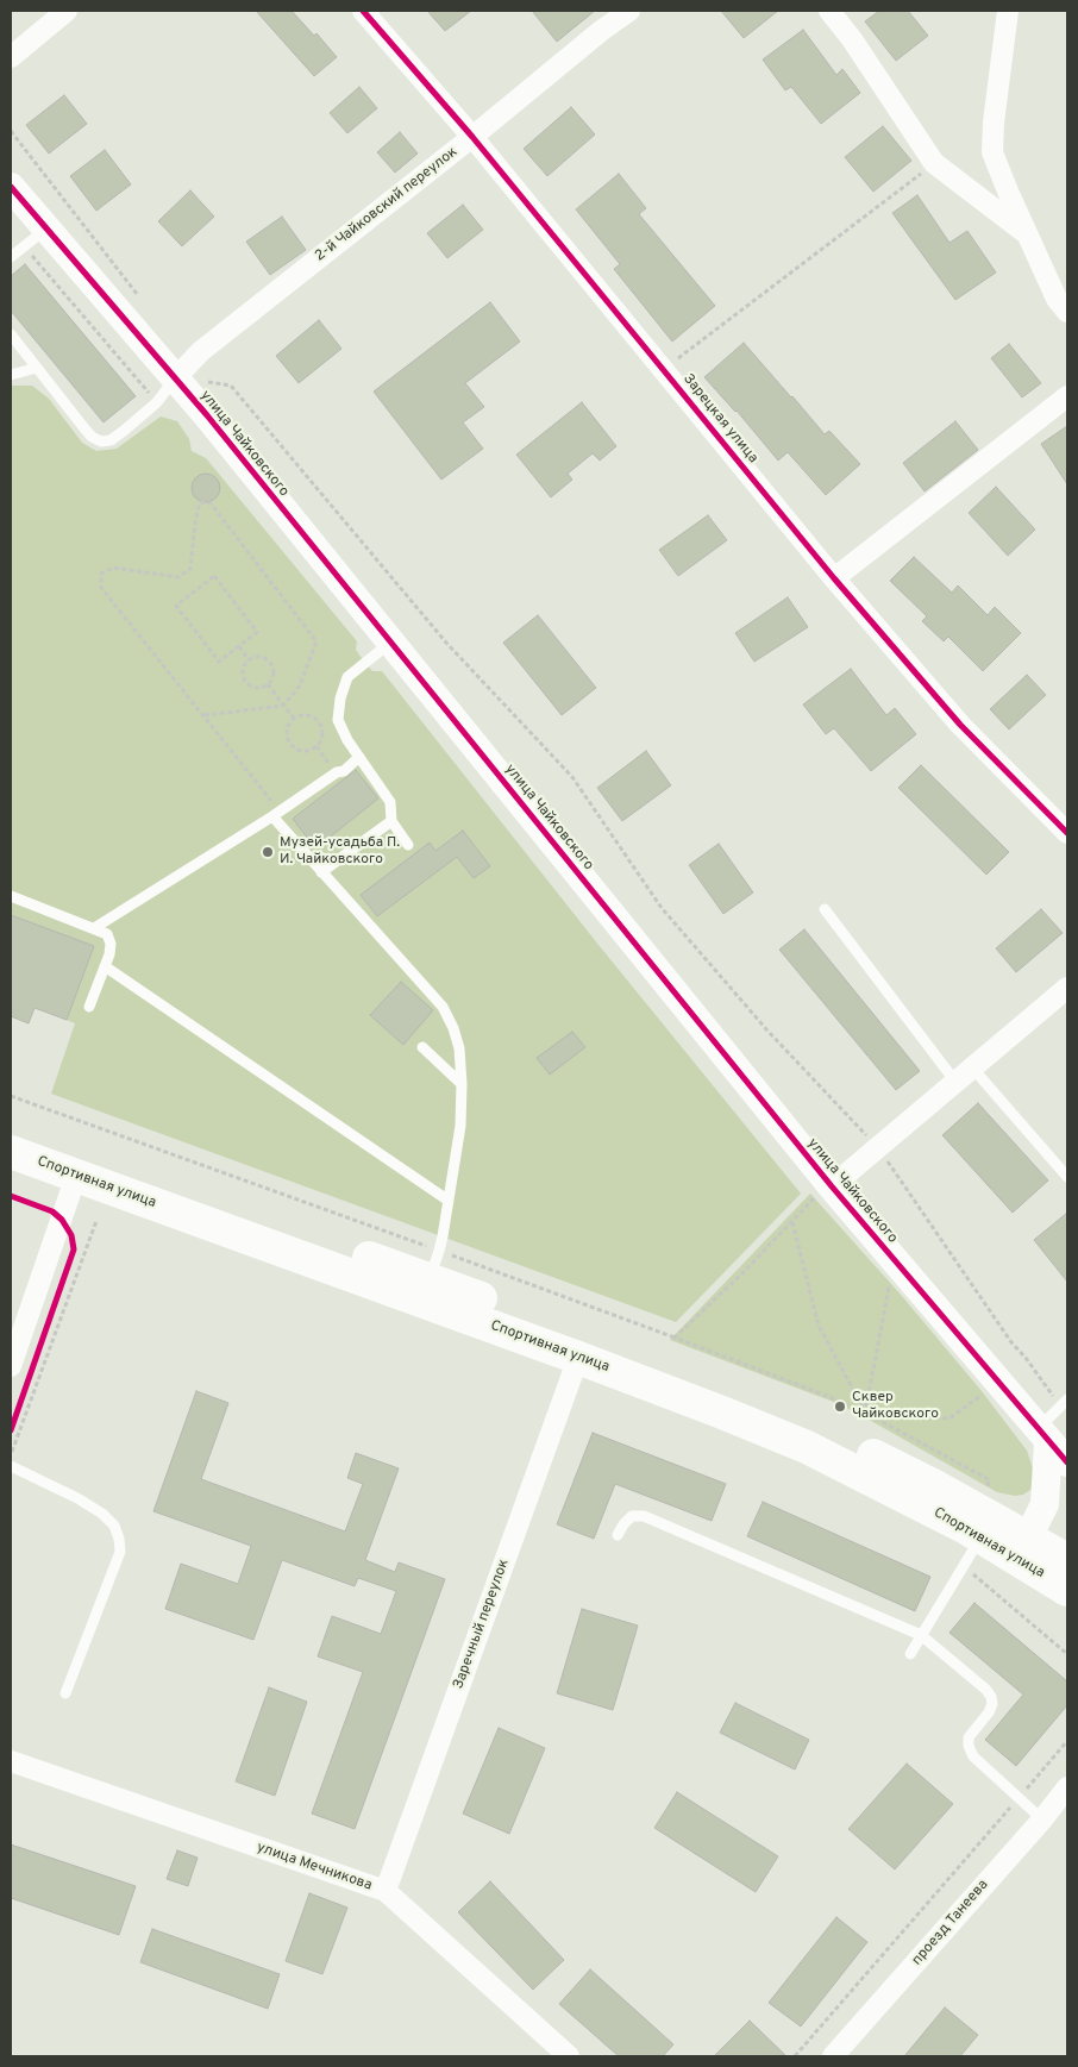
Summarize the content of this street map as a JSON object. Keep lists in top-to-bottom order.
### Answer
{
  "streets": {
    "highway": ["Спортивная улица"],
    "street": [
      "2-й Чайковский переулок",
      "Зарецкая улица",
      "улица Чайковского",
      "Заречный переулок",
      "улица Мечникова",
      "проезд Танеева"
    ]
  },
  "crossings": [
    ["2-й Чайковский переулок", "Зарецкая улица"],
    ["2-й Чайковский переулок", "улица Чайковского"],
    ["Спортивная улица", "Заречный переулок"],
    ["Заречный переулок", "улица Мечникова"]
  ],
  "places": ["Музей-усадьба П. И. Чайковского", "Сквер Чайковского"]
}
